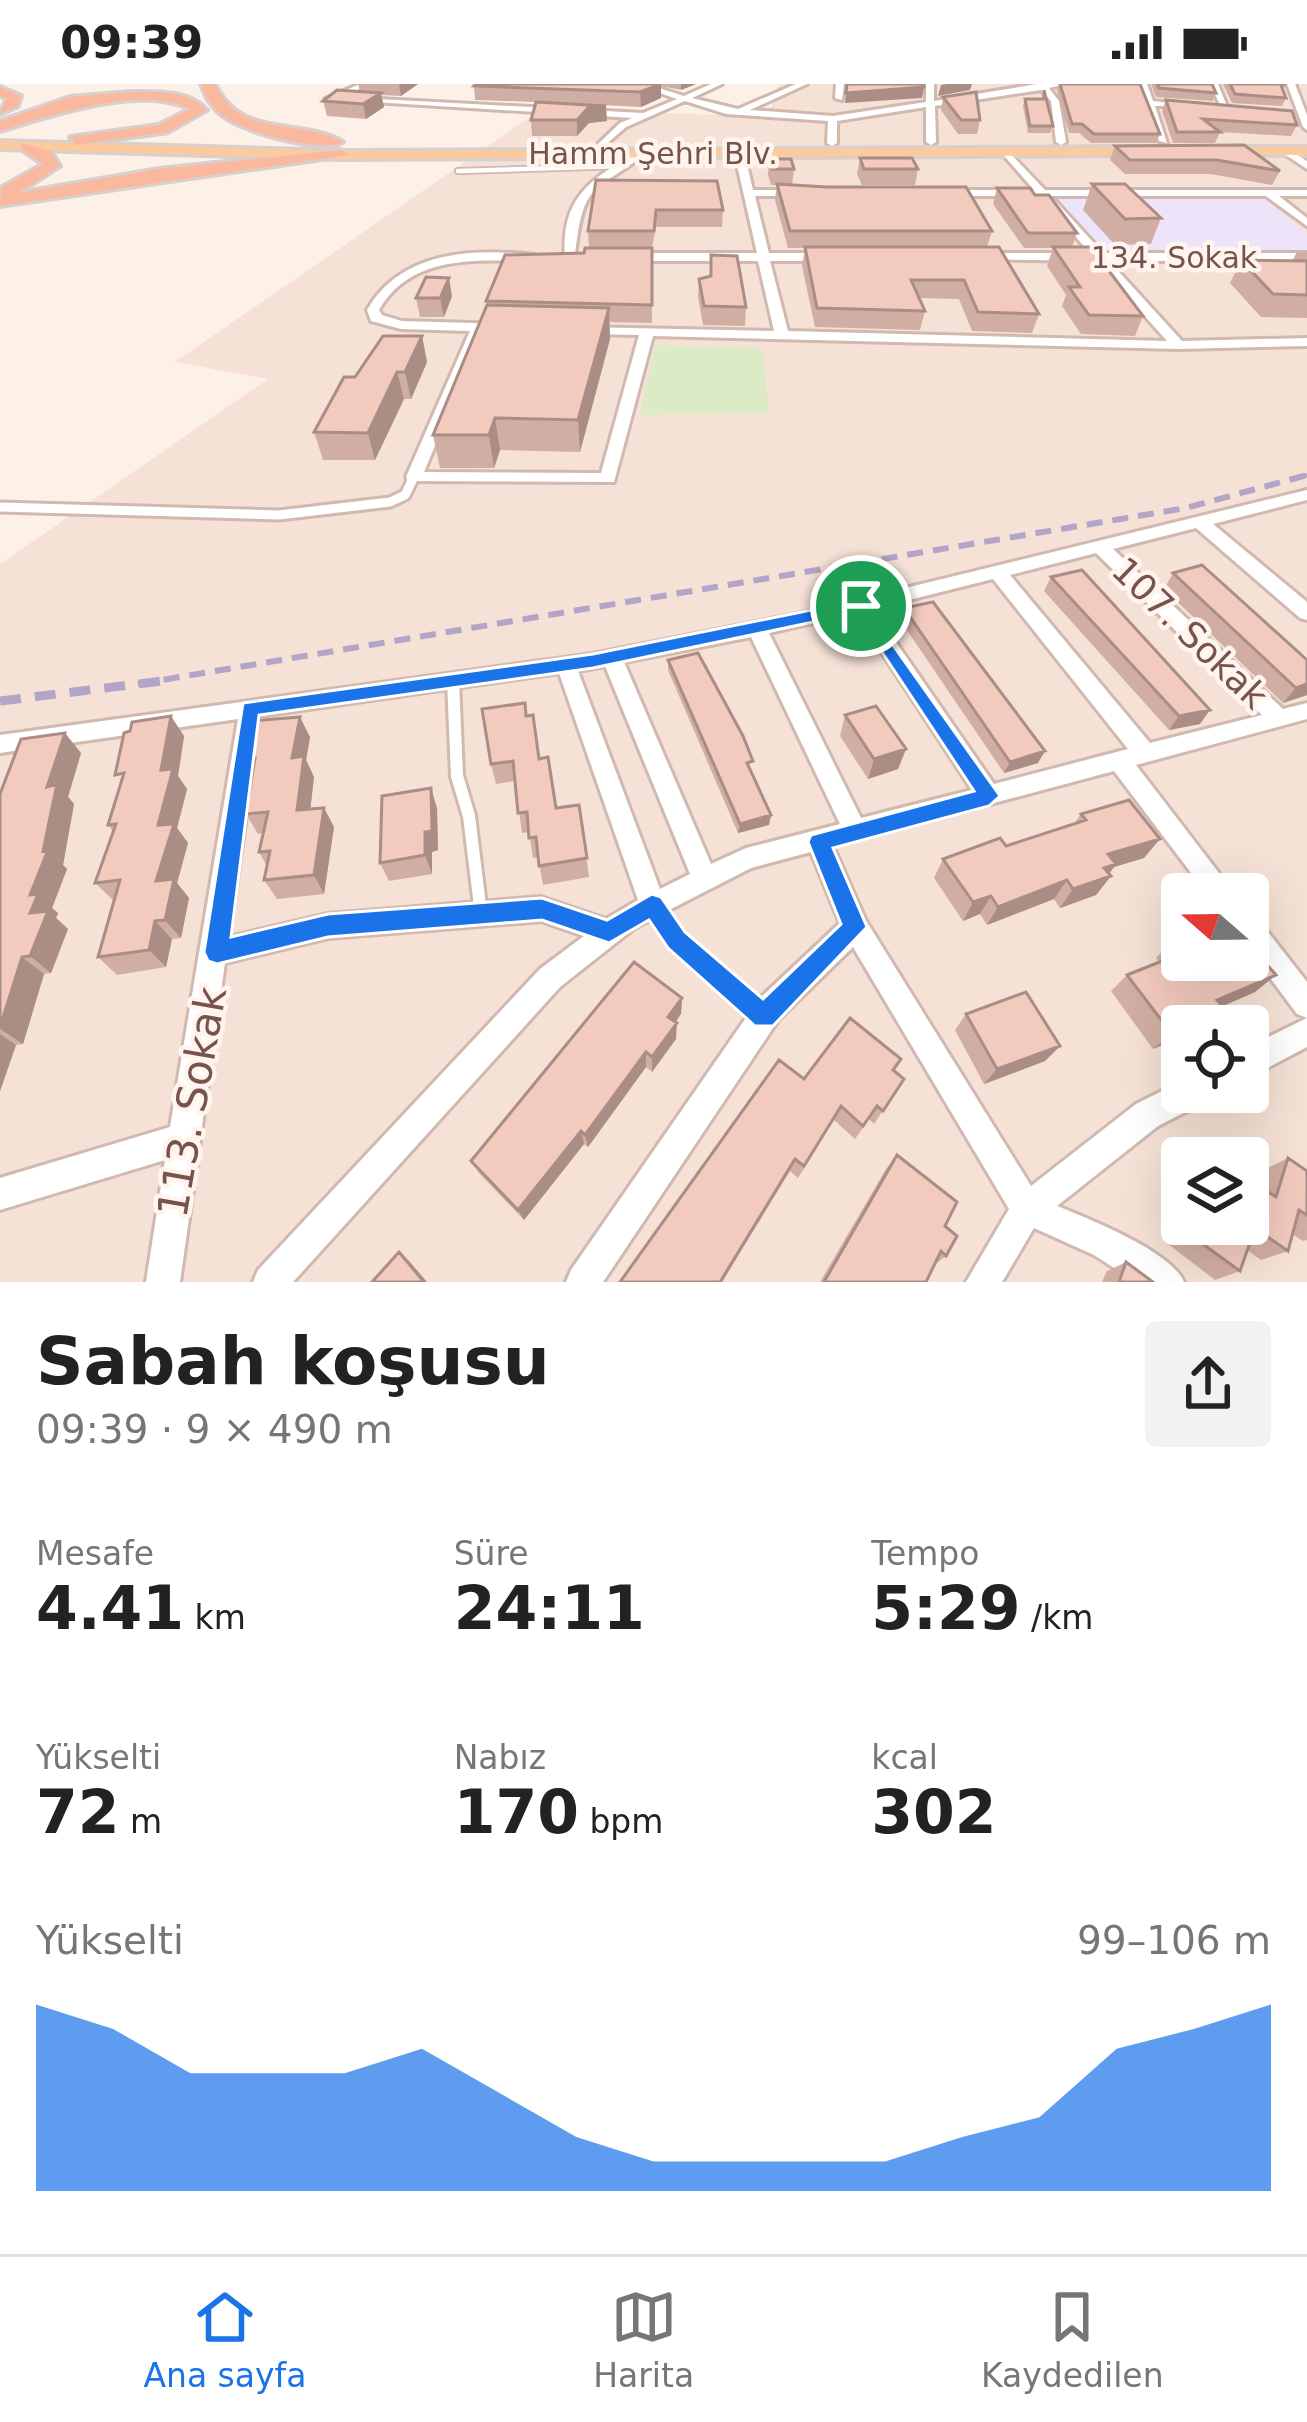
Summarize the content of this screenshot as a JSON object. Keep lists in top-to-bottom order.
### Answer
{
  "streets": {
    "main road": ["Hamm Şehri Blv."],
    "street": ["134. Sokak", "107. Sokak", "113. Sokak"]
  },
  "north": "left",
  "page": {
    "status": "09:39",
    "heading": ["Sabah koşusu", "09:39 · 9 × 490 m"],
    "stats": [
      ["Mesafe", "4.41 km"],
      ["Süre", "24:11"],
      ["Tempo", "5:29 /km"],
      ["Yükselti", "72 m"],
      ["Nabız", "170 bpm"],
      ["kcal", "302"]
    ],
    "chart": ["Yükselti", "99–106 m"],
    "tabs": ["Ana sayfa", "Harita", "Kaydedilen"]
  }
}
